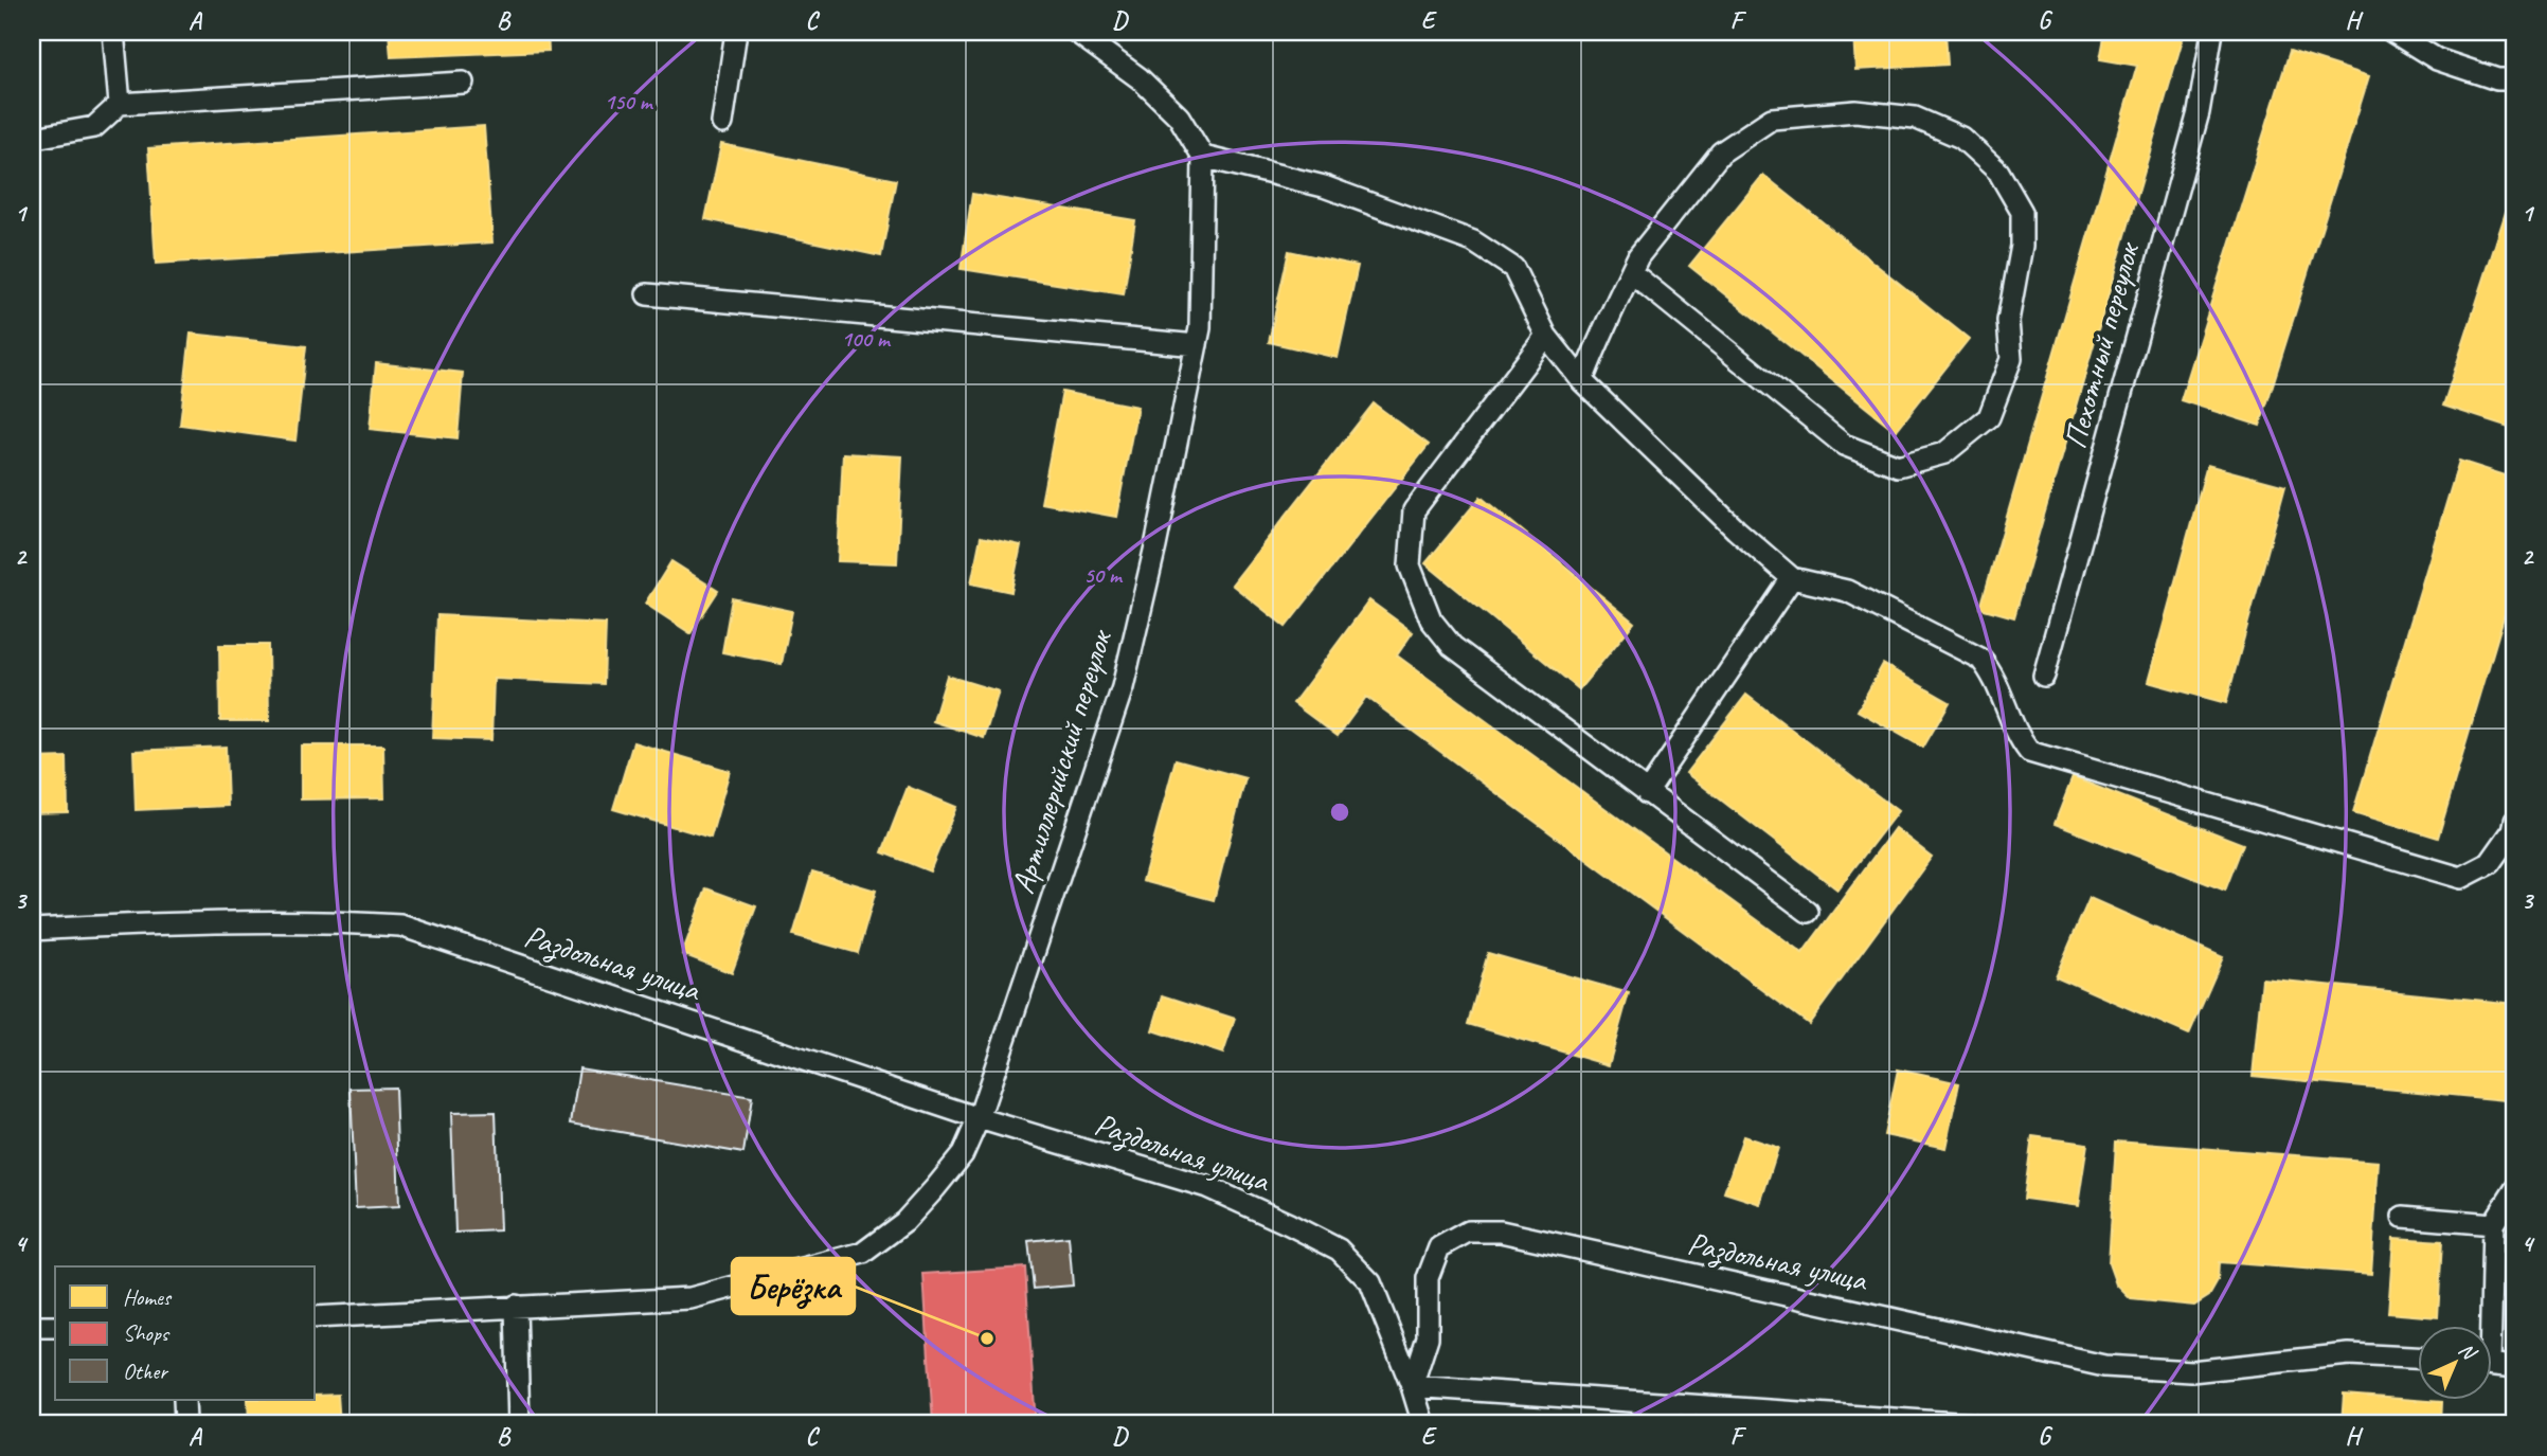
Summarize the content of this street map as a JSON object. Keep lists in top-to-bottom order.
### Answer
{
  "streets": {
    "lane": ["Пехотный переулок", "Артиллерийский переулок", "Раздольная улица"]
  },
  "crossings": [
    ["Артиллерийский переулок", "Раздольная улица"]
  ],
  "places": ["Берёзка"],
  "legend": ["Homes", "Shops", "Other"],
  "north": "top right",
  "grid": {
    "columns": [
      "A",
      "B",
      "C",
      "D",
      "E",
      "F",
      "G",
      "H"
    ],
    "rows": [
      "1",
      "2",
      "3",
      "4"
    ]
  },
  "rings": ["150 m", "100 m", "50 m"]
}
